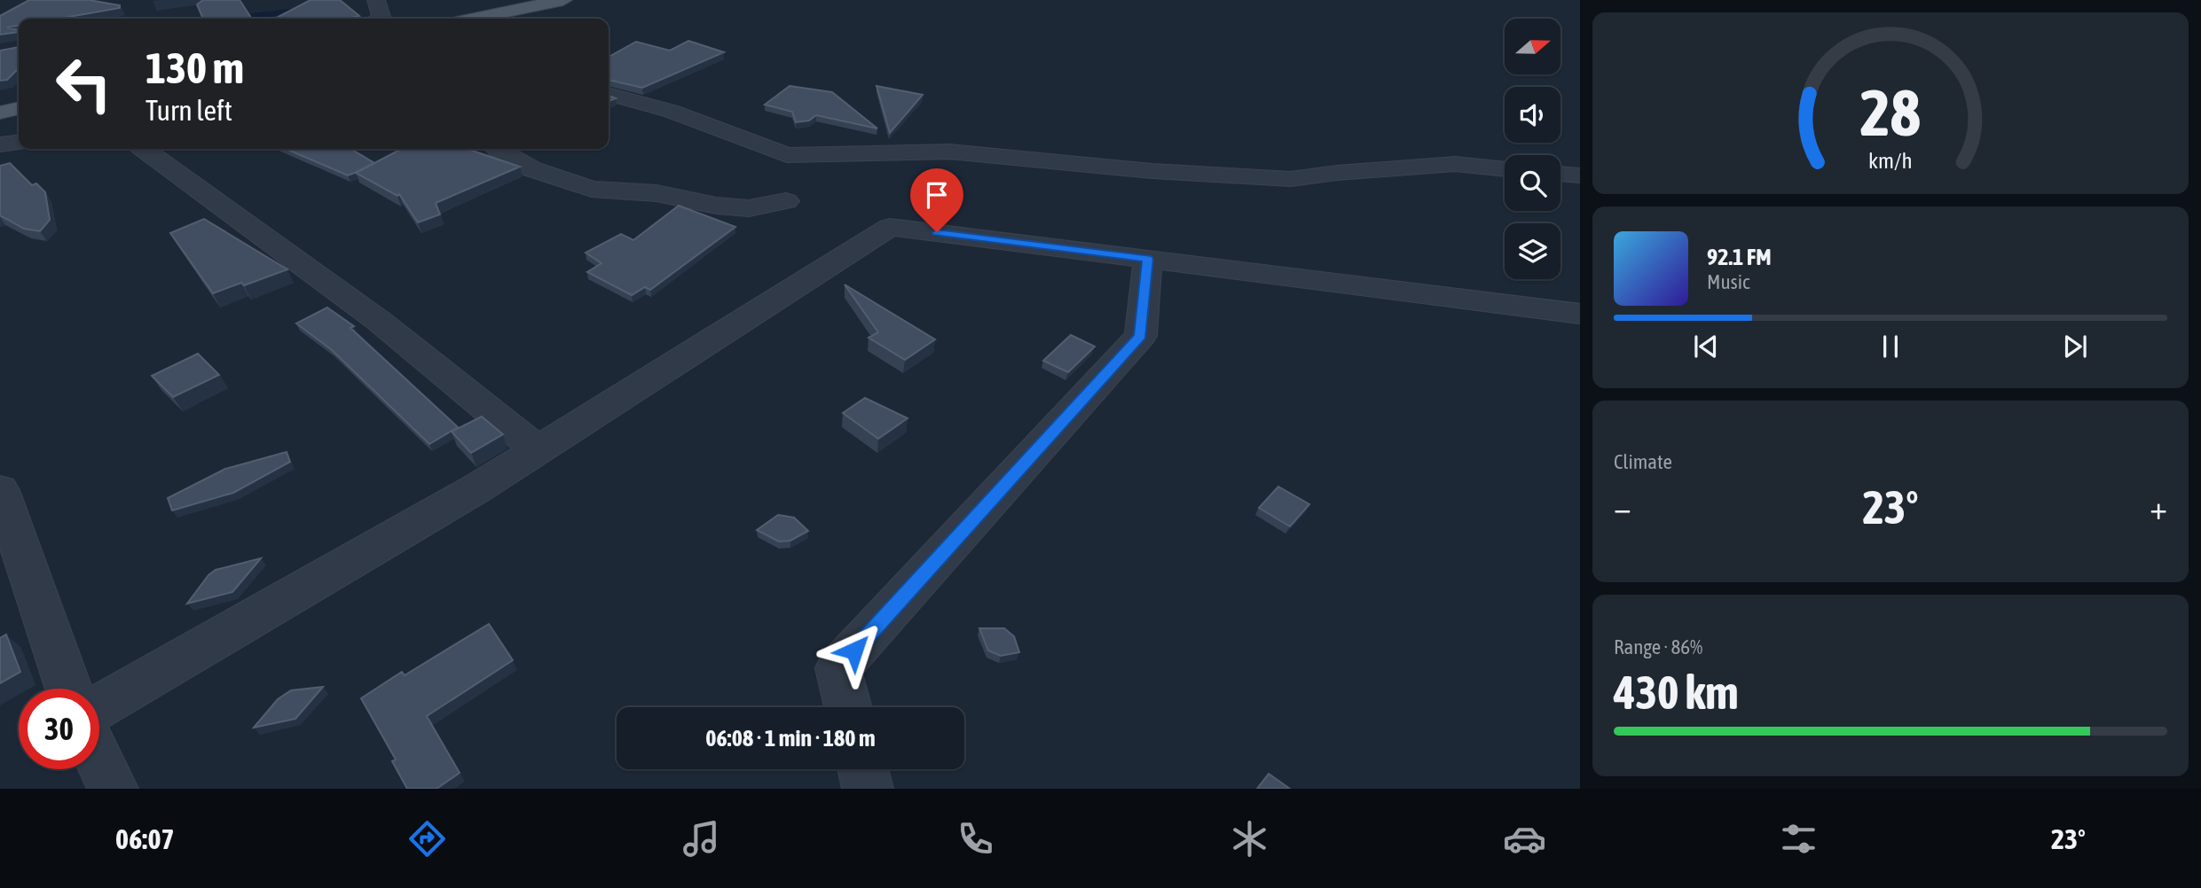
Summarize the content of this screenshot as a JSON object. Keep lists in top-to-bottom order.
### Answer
{
  "north": "right",
  "page": {
    "turn": ["130 m", "Turn left"],
    "song": ["92.1 FM", "Music"],
    "tile": [
      "Climate",
      ["Range · 86%", "430 km"]
    ],
    "heat": ["−", "23°", "+"],
    "limit": "30",
    "trip": "06:08 · 1 min · 180 m",
    "tabs": ["06:07", "23°"],
    "gauge": ["28", "km/h"]
  }
}
